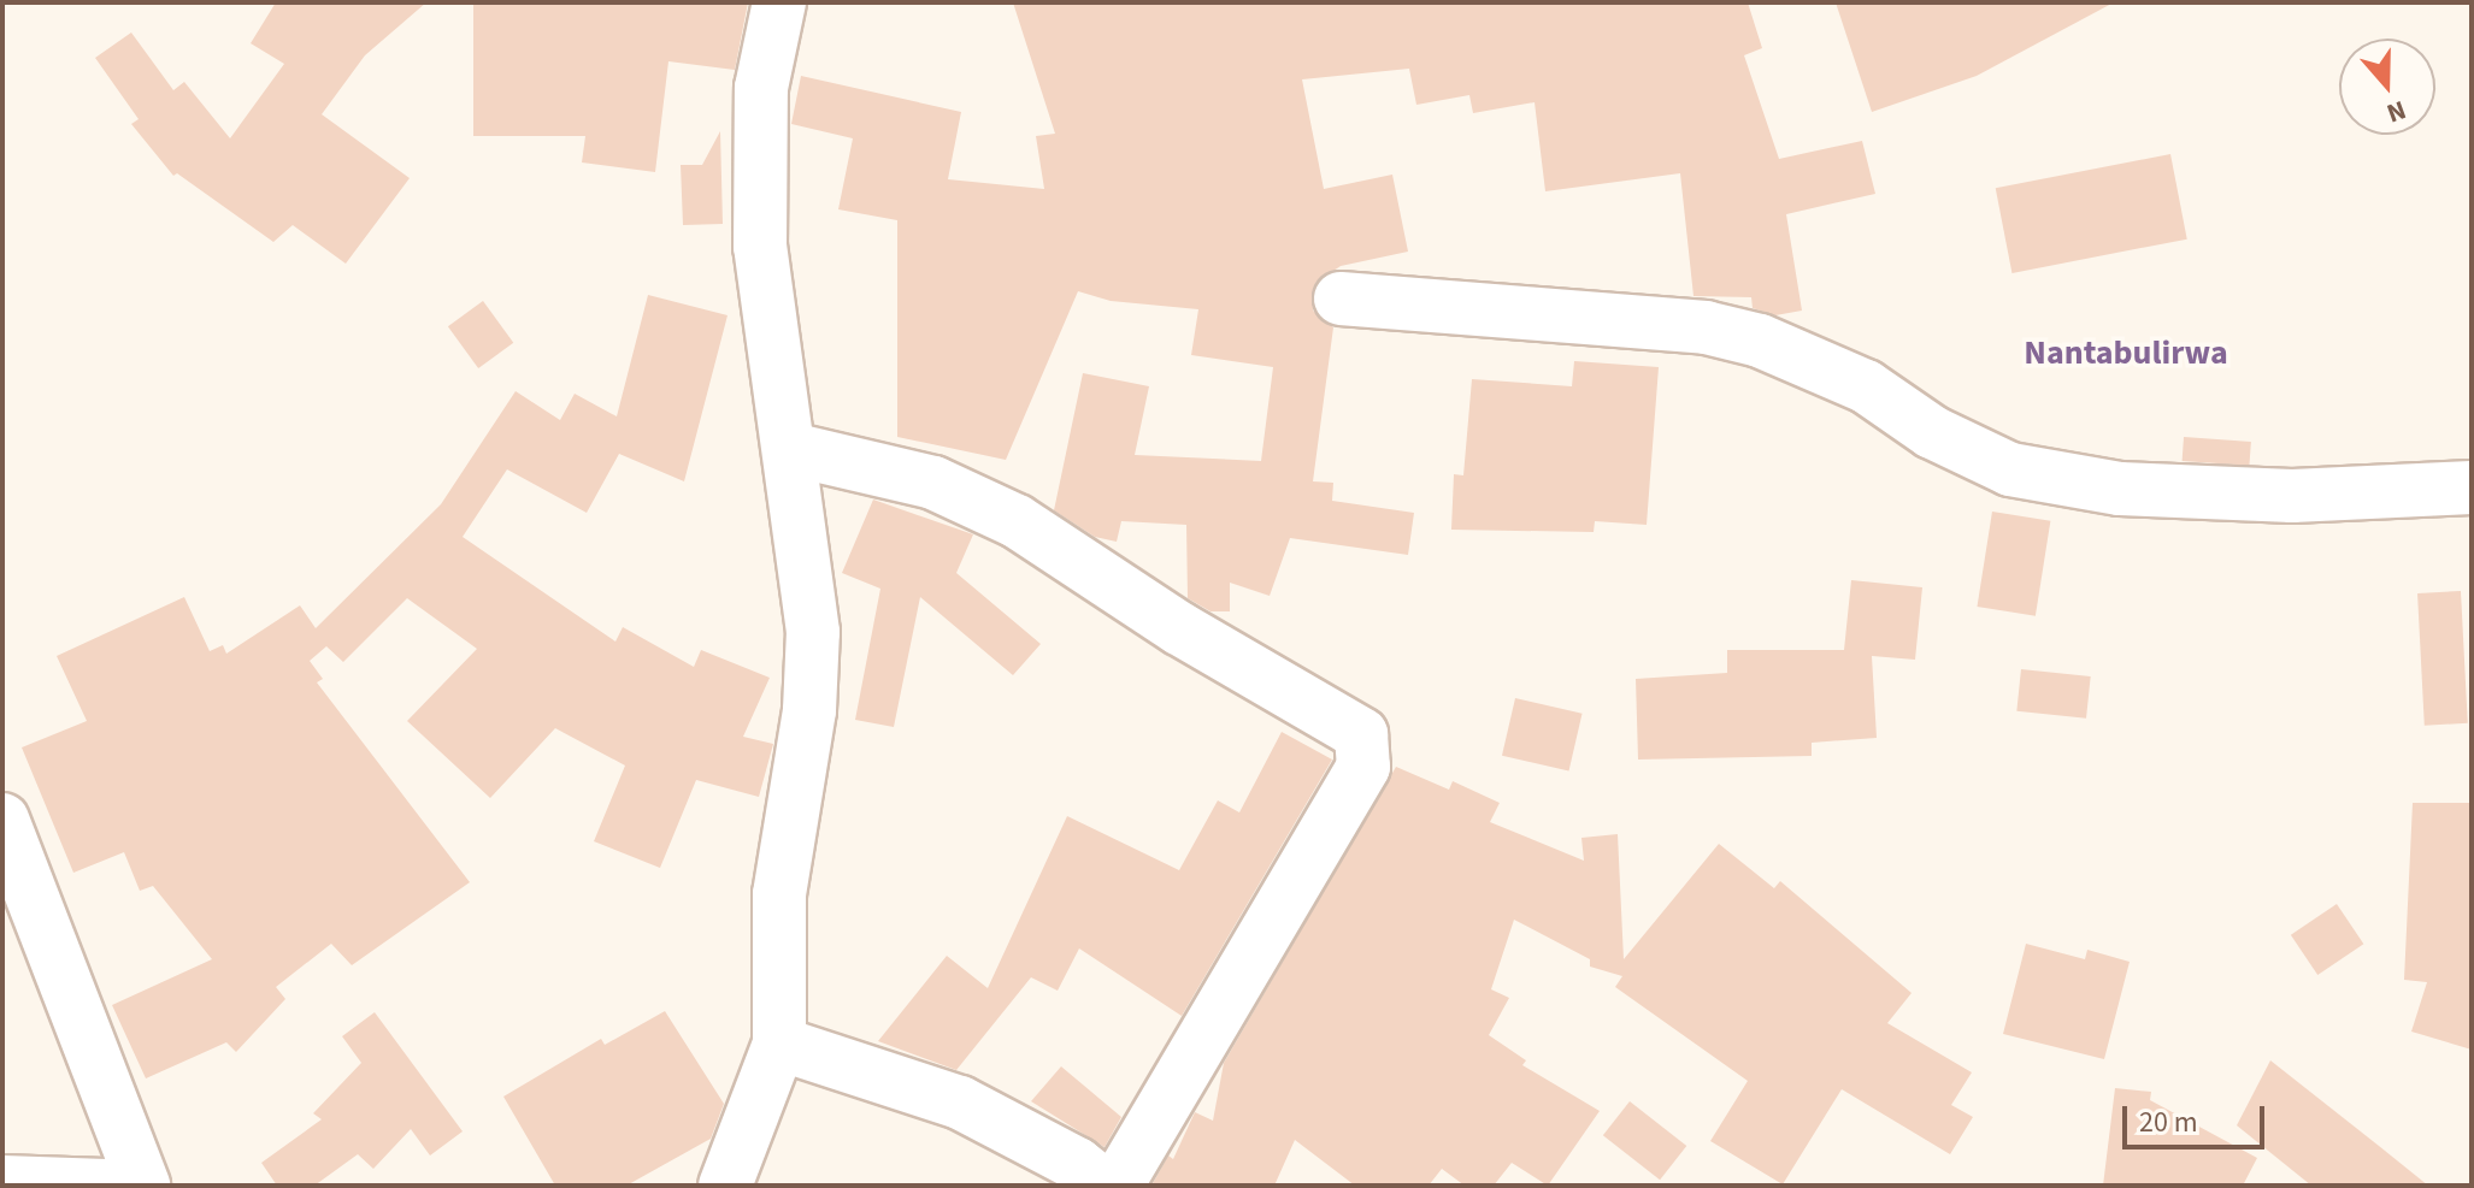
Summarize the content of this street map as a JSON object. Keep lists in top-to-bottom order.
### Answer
{
  "districts": ["Nantabulirwa"],
  "scale_bar": "20 m",
  "north": "bottom"
}
